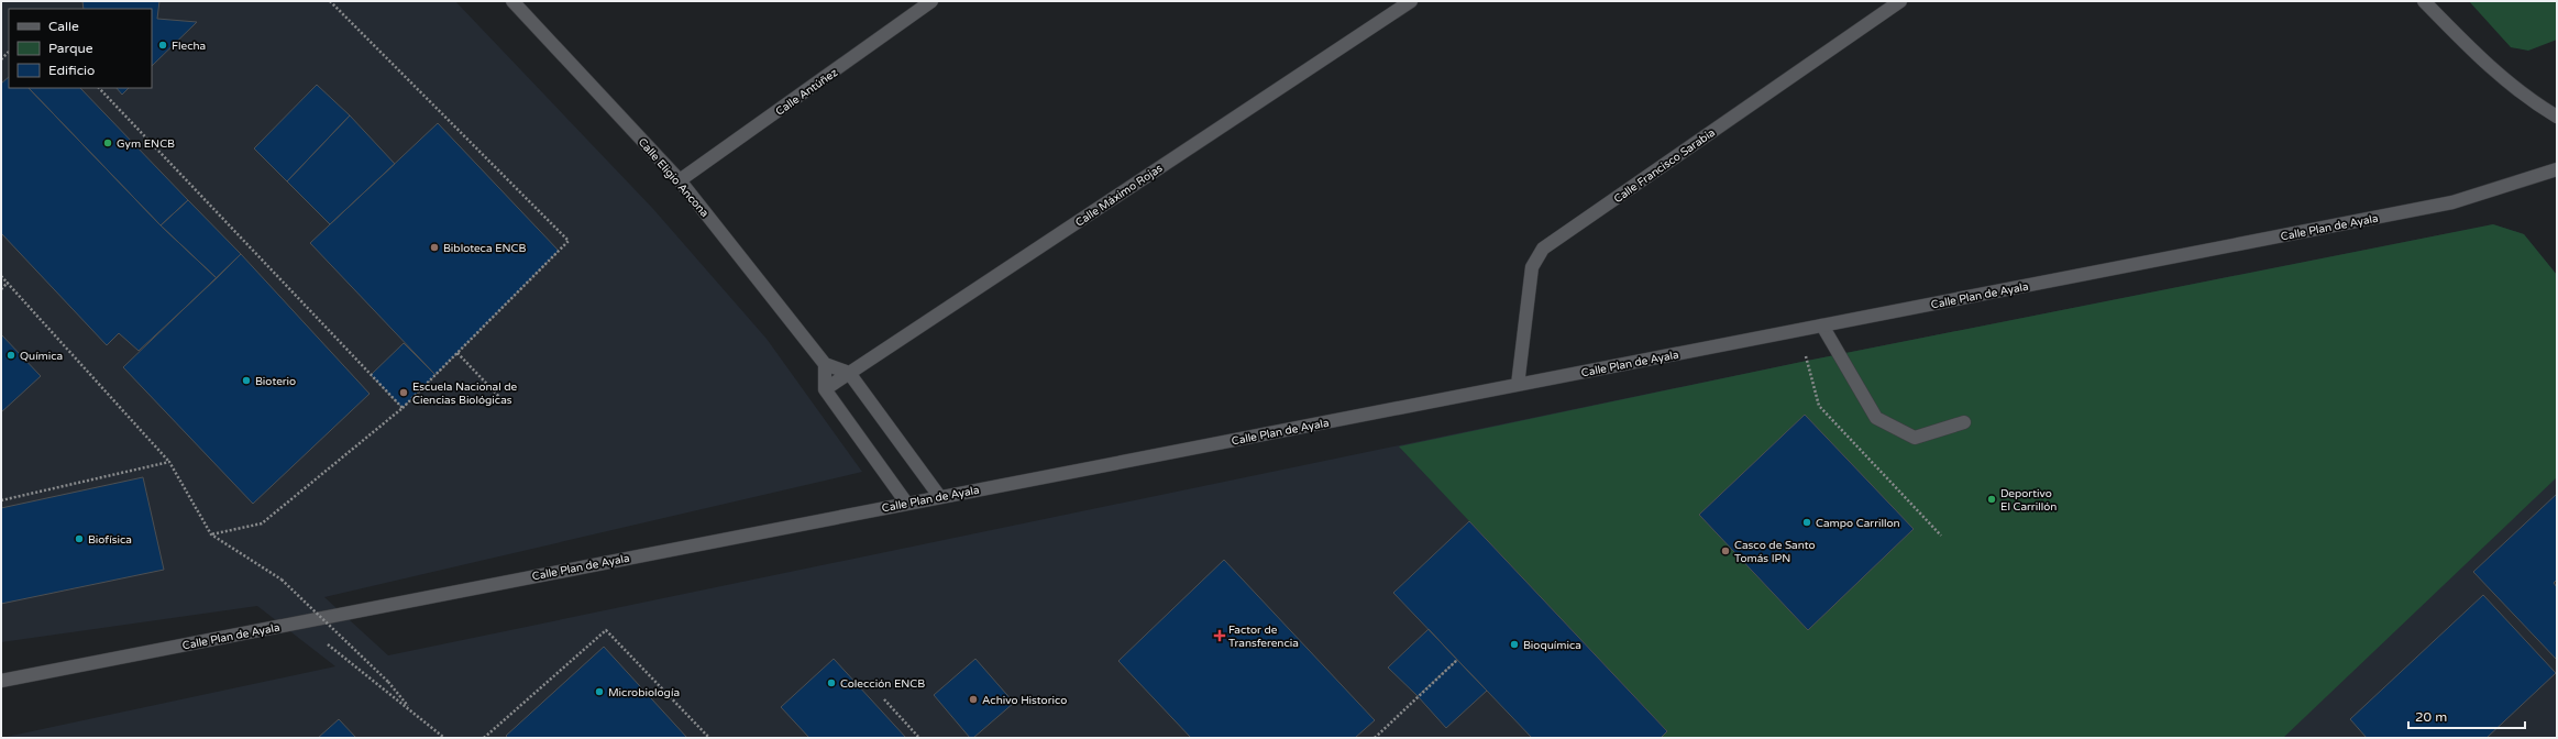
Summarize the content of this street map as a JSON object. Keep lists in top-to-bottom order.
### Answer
{
  "streets": {
    "street": [
      "Calle Antúñez",
      "Calle Francisco Sarabia",
      "Calle Eligio Ancona",
      "Calle Máximo Rojas",
      "Calle Plan de Ayala"
    ]
  },
  "crossings": [
    ["Calle Antúñez", "Calle Eligio Ancona"],
    ["Calle Francisco Sarabia", "Calle Plan de Ayala"],
    ["Calle Eligio Ancona", "Calle Máximo Rojas"]
  ],
  "places": {
    "other": [
      "Flecha",
      "Gym ENCB",
      "Bibloteca ENCB",
      "Química",
      "Bioterio",
      "Escuela Nacional de Ciencias Biológicas",
      "Deportivo El Carrillón",
      "Campo Carrillon",
      "Biofísica",
      "Casco de Santo Tomás IPN",
      "Bioquímica",
      "Colección ENCB",
      "Microbiología",
      "Achivo Historico"
    ],
    "health": ["Factor de Transferencia"]
  },
  "legend": ["Calle", "Parque", "Edificio"],
  "scale_bar": "20 m"
}
